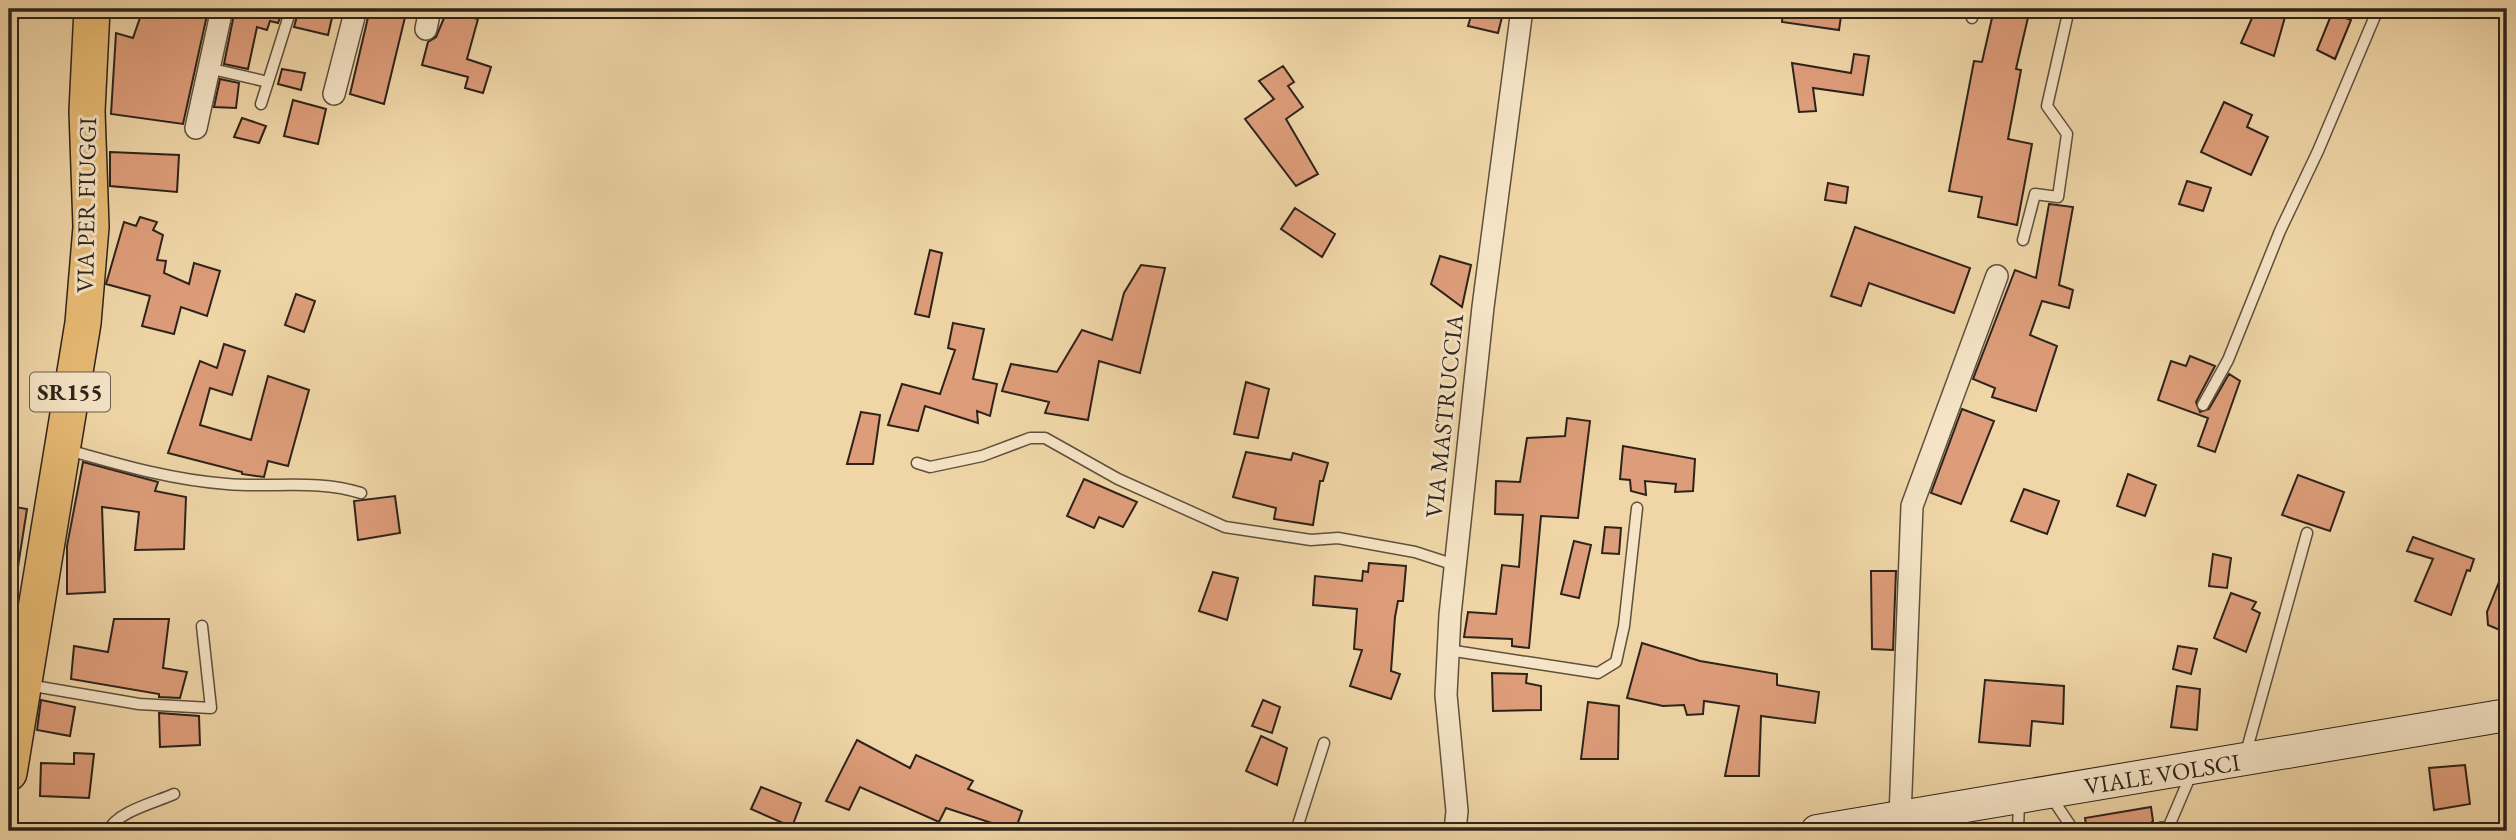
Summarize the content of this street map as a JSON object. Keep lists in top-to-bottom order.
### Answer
{
  "streets": {
    "main road": ["VIA PER FIUGGI", "SR155", "VIALE VOLSCI"],
    "street": ["VIA MASTRUCCIA"]
  }
}
